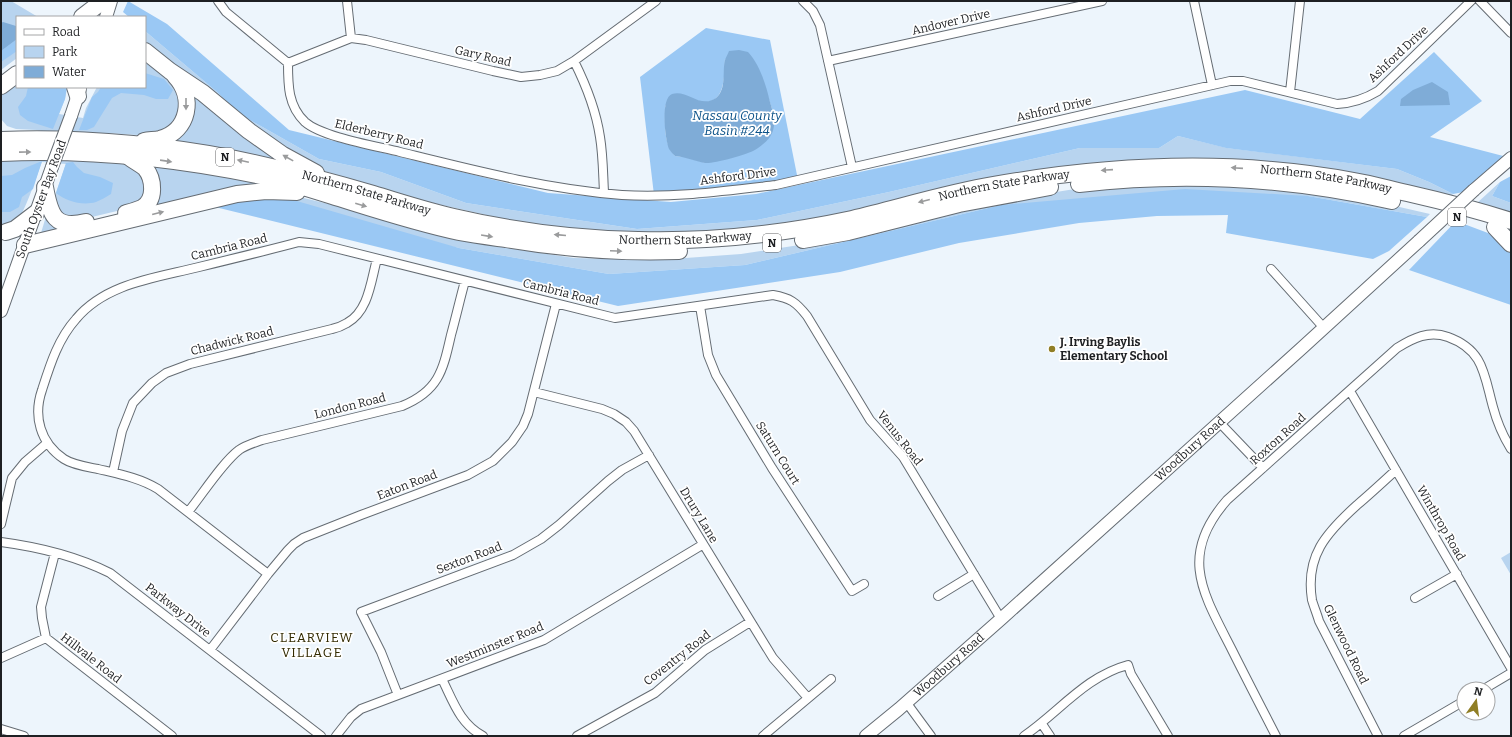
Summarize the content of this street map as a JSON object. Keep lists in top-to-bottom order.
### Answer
{
  "streets": {
    "highway": ["N", "Northern State Parkway"],
    "main road": ["South Oyster Bay Road", "Woodbury Road"],
    "street": [
      "Andover Drive",
      "Ashford Drive",
      "Gary Road",
      "Elderberry Road",
      "Cambria Road",
      "Chadwick Road",
      "London Road",
      "Venus Road",
      "Roxton Road",
      "Saturn Court",
      "Eaton Road",
      "Drury Lane",
      "Winthrop Road",
      "Sexton Road",
      "Parkway Drive",
      "Glenwood Road",
      "Westminster Road",
      "Hillvale Road",
      "Coventry Road"
    ]
  },
  "crossings": [
    ["Ashford Drive", "Elderberry Road"],
    ["Cambria Road", "Chadwick Road"],
    ["Cambria Road", "London Road"],
    ["Cambria Road", "Venus Road"],
    ["Cambria Road", "Saturn Court"],
    ["Cambria Road", "Eaton Road"],
    ["Venus Road", "Woodbury Road"],
    ["Roxton Road", "Winthrop Road"],
    ["Eaton Road", "Drury Lane"],
    ["Eaton Road", "Parkway Drive"],
    ["Drury Lane", "Sexton Road"],
    ["Drury Lane", "Westminster Road"],
    ["Drury Lane", "Coventry Road"],
    ["Winthrop Road", "Glenwood Road"],
    ["Sexton Road", "Westminster Road"],
    ["Parkway Drive", "Hillvale Road"]
  ],
  "districts": ["CLEARVIEW VILLAGE"],
  "water": ["Nassau County Basin #244"],
  "places": ["J. Irving Baylis Elementary School"],
  "legend": ["Road", "Park", "Water"],
  "north": "top"
}
